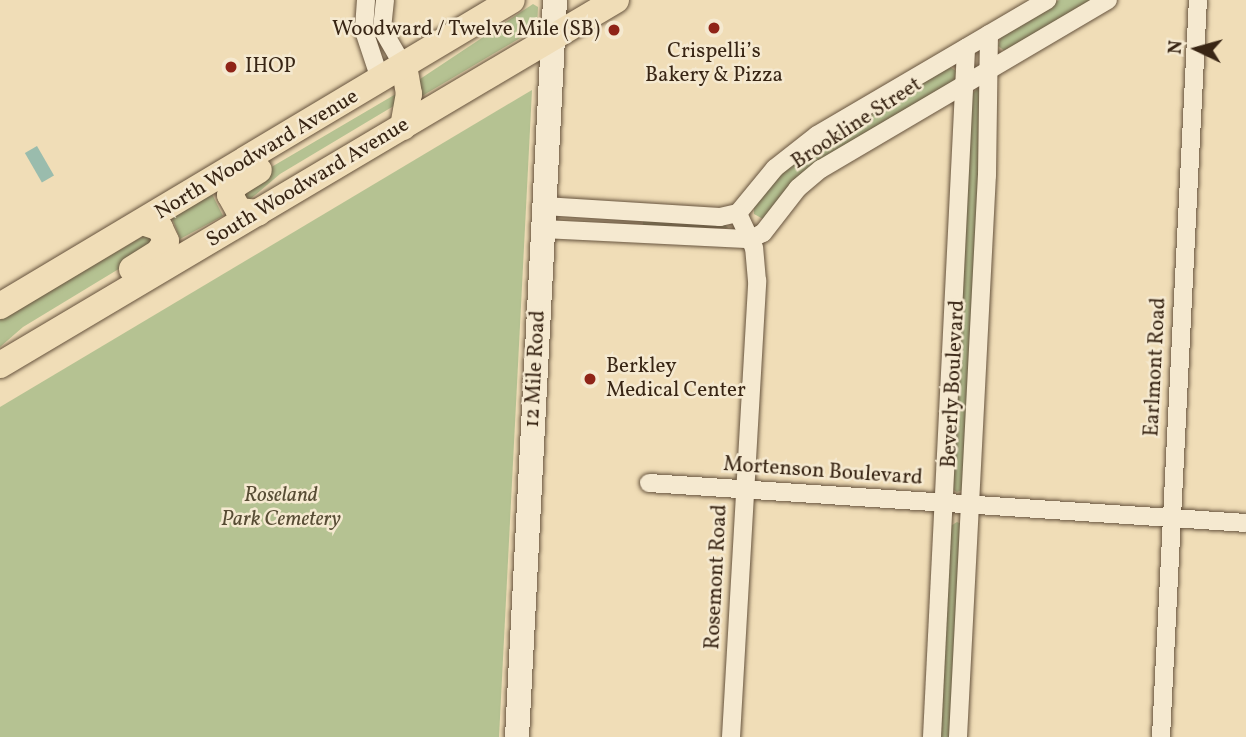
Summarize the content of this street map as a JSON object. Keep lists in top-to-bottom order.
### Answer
{
  "streets": {
    "main road": ["North Woodward Avenue", "South Woodward Avenue", "12 Mile Road"],
    "street": [
      "Brookline Street",
      "Earlmont Road",
      "Beverly Boulevard",
      "Mortenson Boulevard",
      "Rosemont Road"
    ]
  },
  "crossings": [
    ["Brookline Street", "Beverly Boulevard"],
    ["Brookline Street", "Rosemont Road"],
    ["South Woodward Avenue", "12 Mile Road"],
    ["Earlmont Road", "Mortenson Boulevard"],
    ["Beverly Boulevard", "Mortenson Boulevard"],
    ["Mortenson Boulevard", "Rosemont Road"]
  ],
  "parks": ["Roseland Park Cemetery"],
  "places": [
    "Crispelli’s Bakery & Pizza",
    "Woodward / Twelve Mile (SB)",
    "IHOP",
    "Berkley Medical Center"
  ],
  "north": "left"
}
